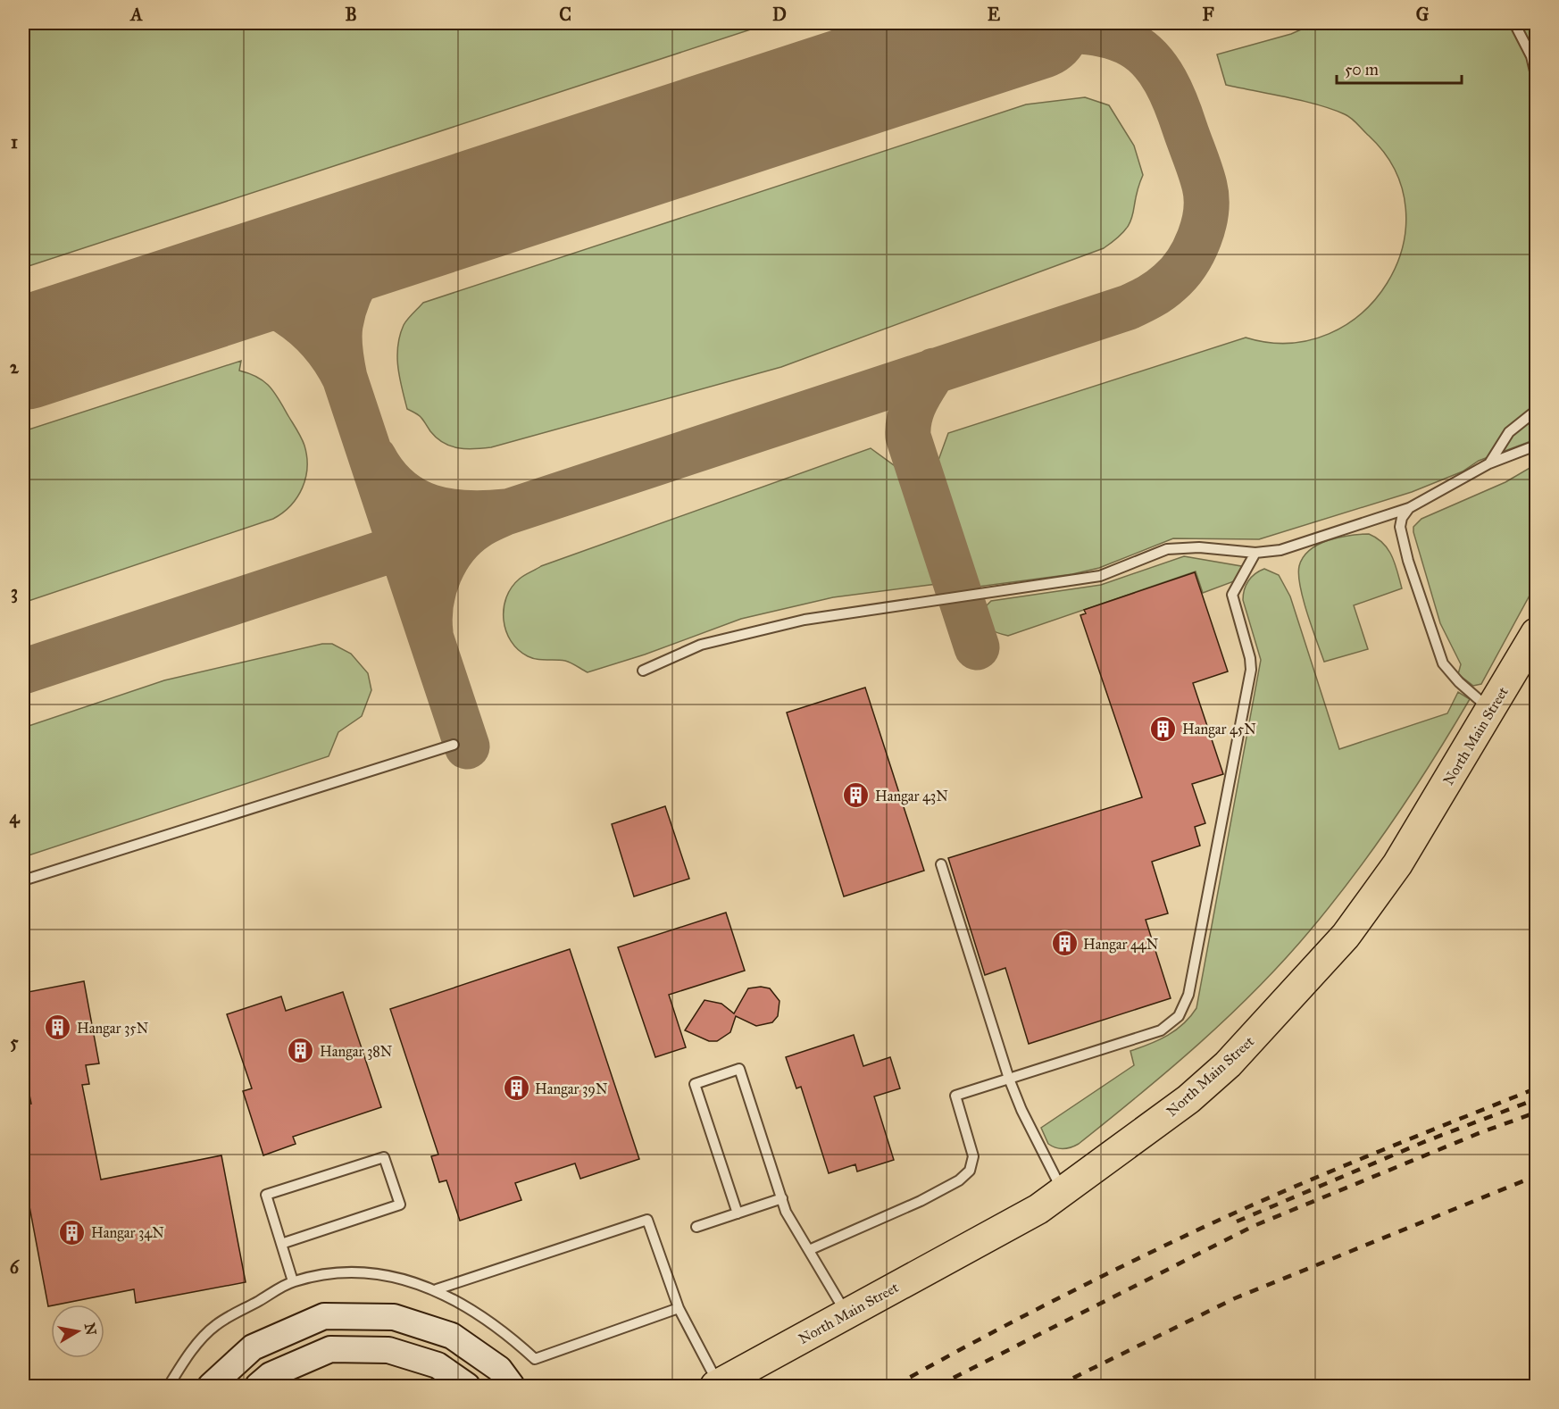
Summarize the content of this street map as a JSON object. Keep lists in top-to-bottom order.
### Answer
{
  "streets": {
    "main road": ["North Main Street"]
  },
  "places": {
    "building": [
      "Hangar 45N",
      "Hangar 43N",
      "Hangar 44N",
      "Hangar 35N",
      "Hangar 38N",
      "Hangar 39N",
      "Hangar 34N"
    ]
  },
  "scale_bar": "50 m",
  "north": "right",
  "grid": {
    "columns": [
      "A",
      "B",
      "C",
      "D",
      "E",
      "F",
      "G"
    ],
    "rows": [
      "1",
      "2",
      "3",
      "4",
      "5",
      "6"
    ]
  }
}
